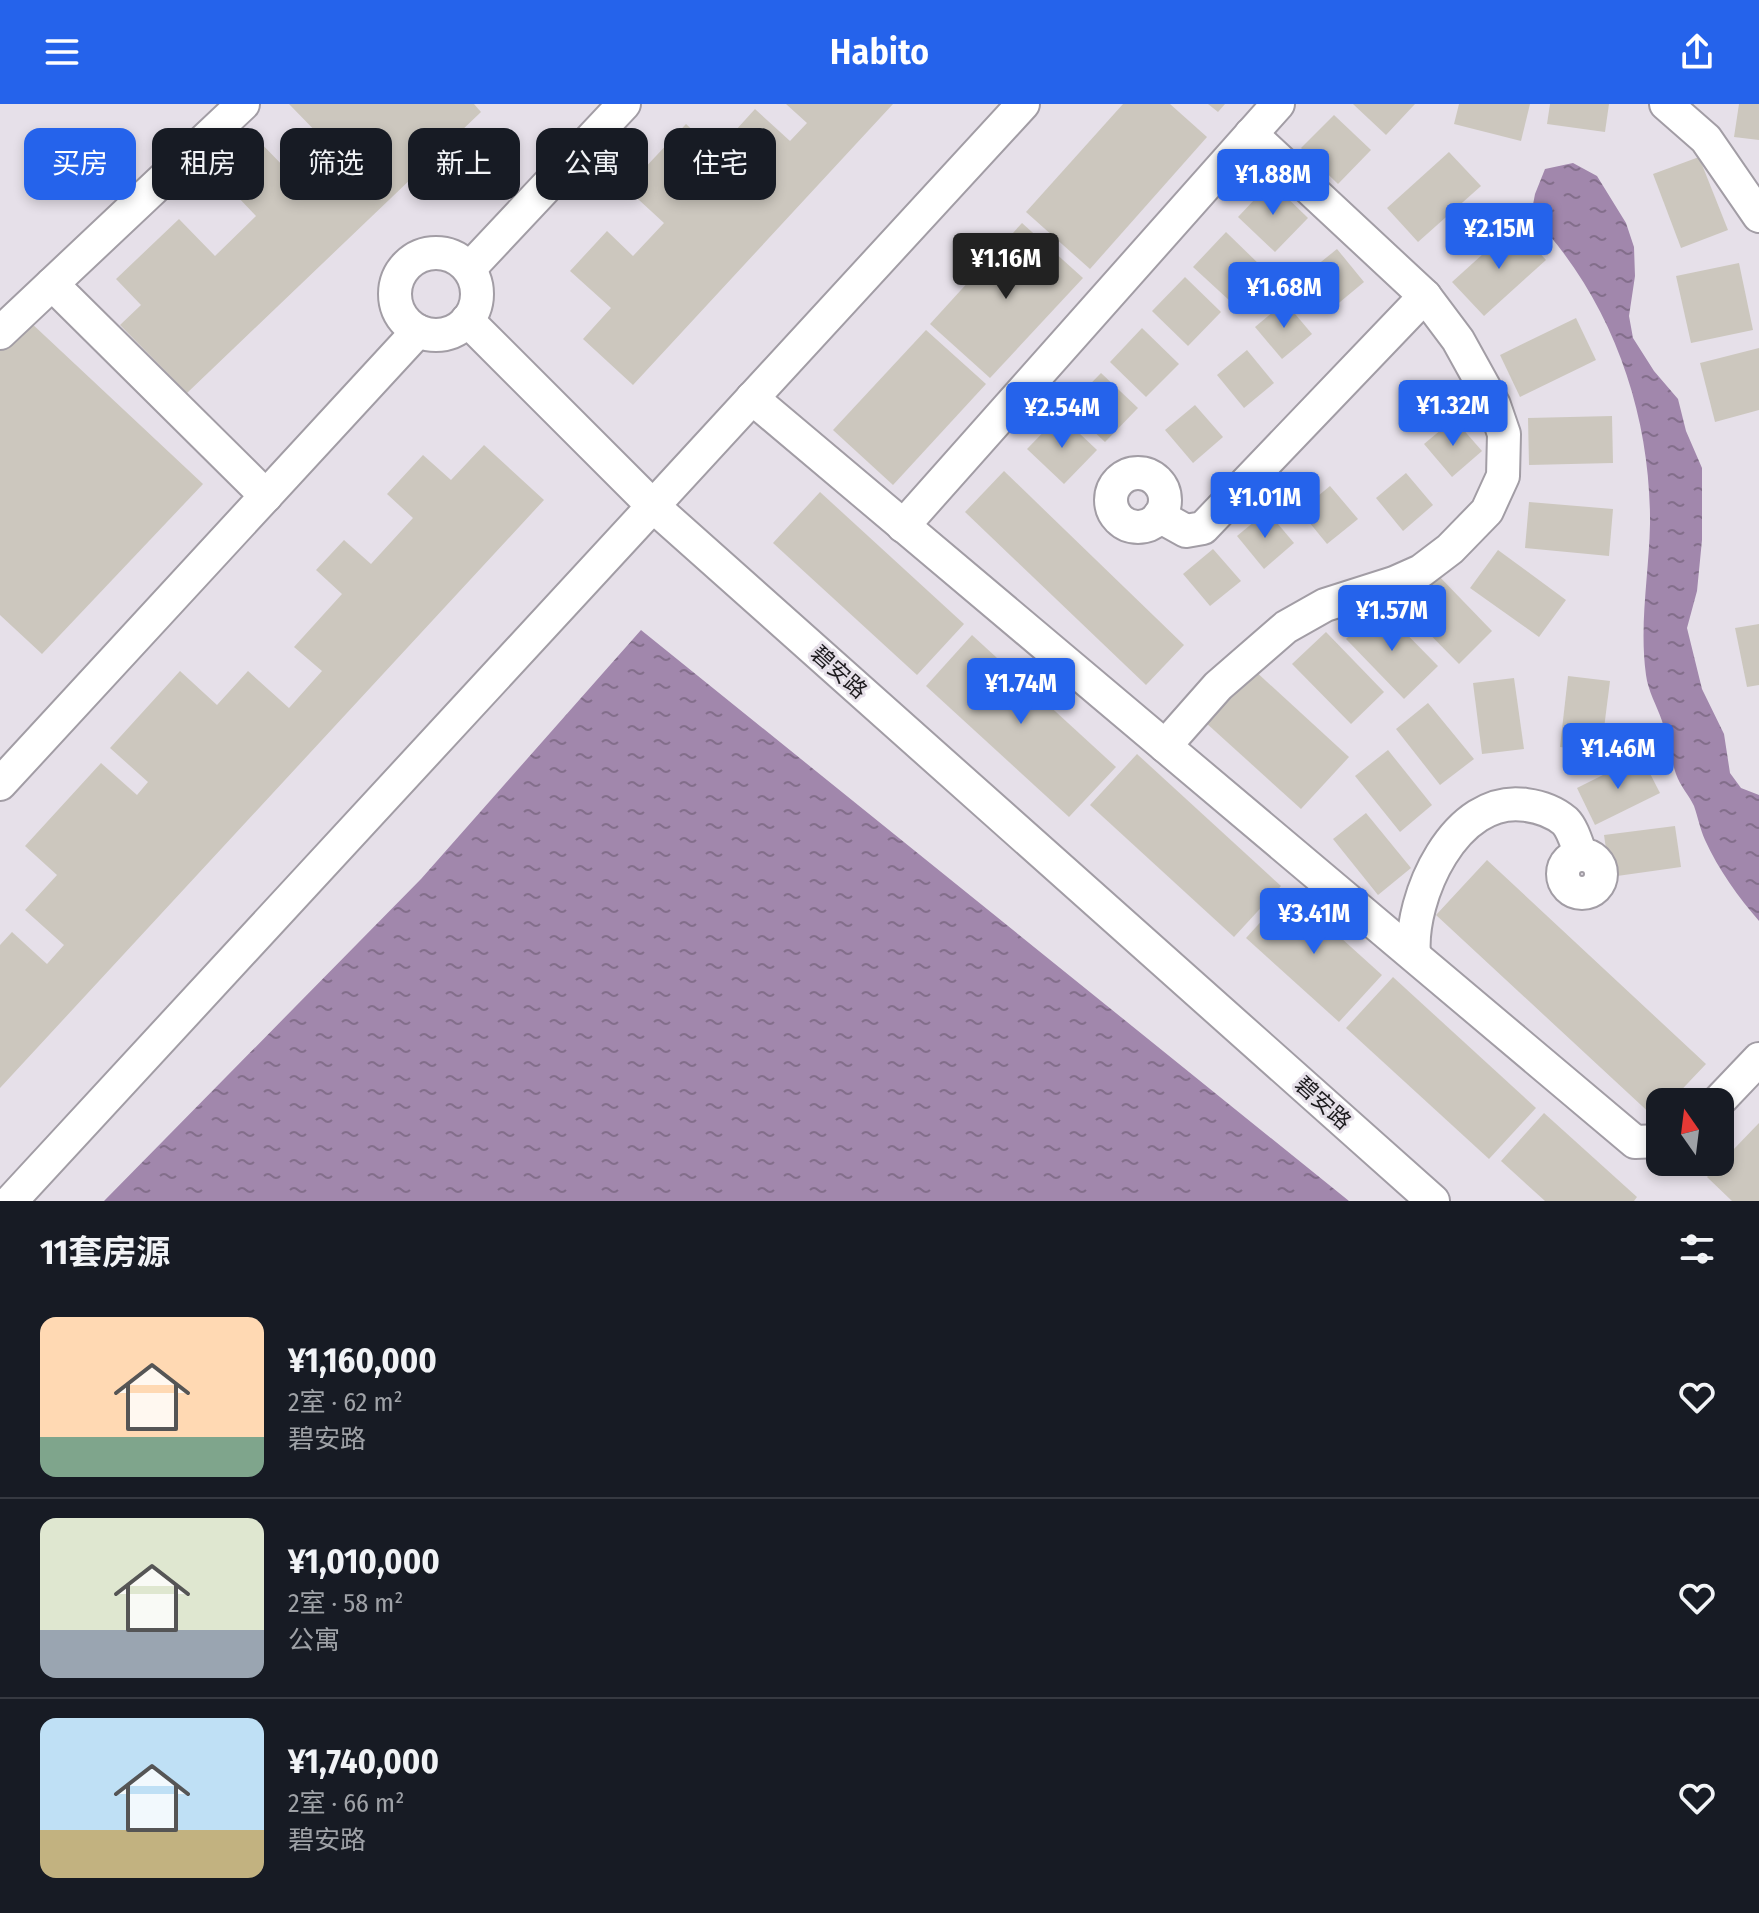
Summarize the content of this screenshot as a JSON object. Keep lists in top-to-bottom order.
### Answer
{
  "streets": {
    "street": ["碧安路"]
  },
  "north": "top",
  "page": {
    "header": "Habito",
    "chip": [
      "买房",
      "租房",
      "筛选",
      "新上",
      "公寓",
      "住宅"
    ],
    "price": [
      "¥1.88M",
      "¥2.15M",
      "¥1.16M",
      "¥1.68M",
      "¥1.32M",
      "¥2.54M",
      "¥1.01M",
      "¥1.57M",
      "¥1.74M",
      "¥1.46M",
      "¥3.41M"
    ],
    "heading": "11套房源",
    "list": [
      {
        "name": "¥1,160,000",
        "note": "2室 · 62 m² · 碧安路"
      },
      {
        "name": "¥1,010,000",
        "note": "2室 · 58 m² · 公寓"
      },
      {
        "name": "¥1,740,000",
        "note": "2室 · 66 m² · 碧安路"
      }
    ]
  }
}
